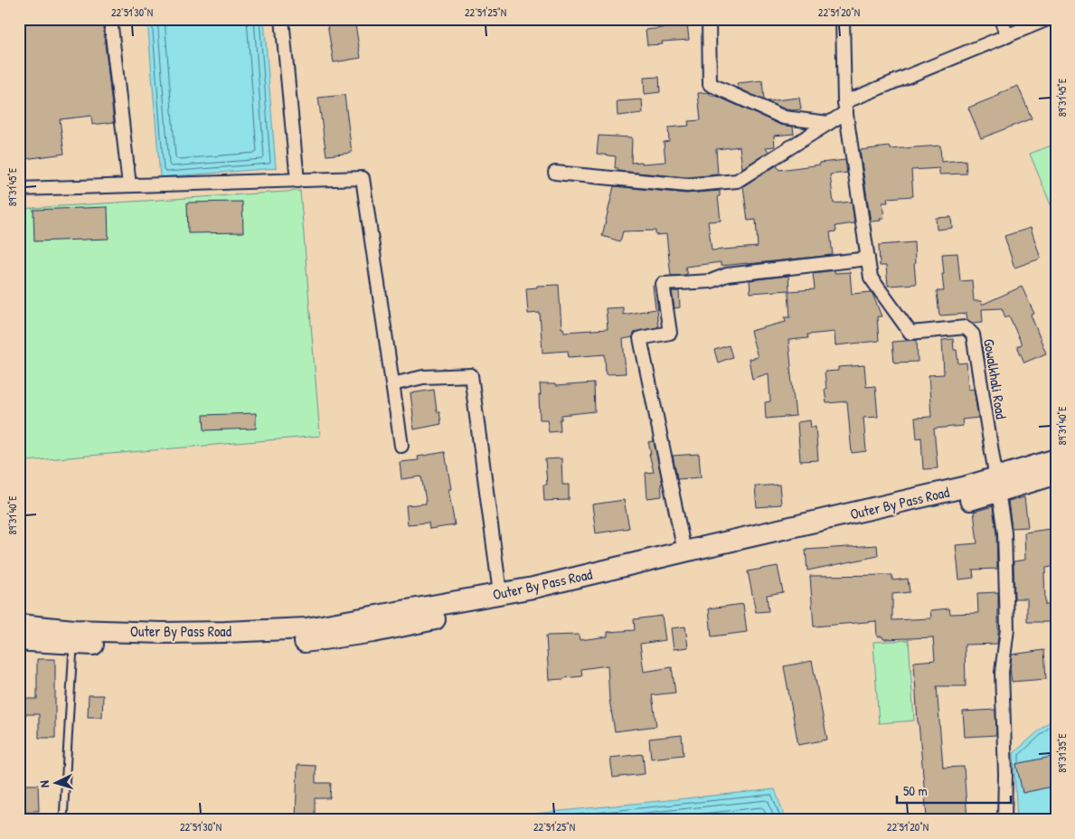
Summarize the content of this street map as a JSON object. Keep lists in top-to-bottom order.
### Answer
{
  "streets": {
    "main road": ["Outer By Pass Road"],
    "street": ["Gowalkhali Road"]
  },
  "crossings": [
    ["Gowalkhali Road", "Outer By Pass Road"]
  ],
  "scale_bar": "50 m",
  "north": "left",
  "coordinates": [
    "22°51'30\"N",
    "22°51'25\"N",
    "22°51'20\"N",
    "89°31'45\"E",
    "89°31'40\"E",
    "89°31'35\"E"
  ]
}
